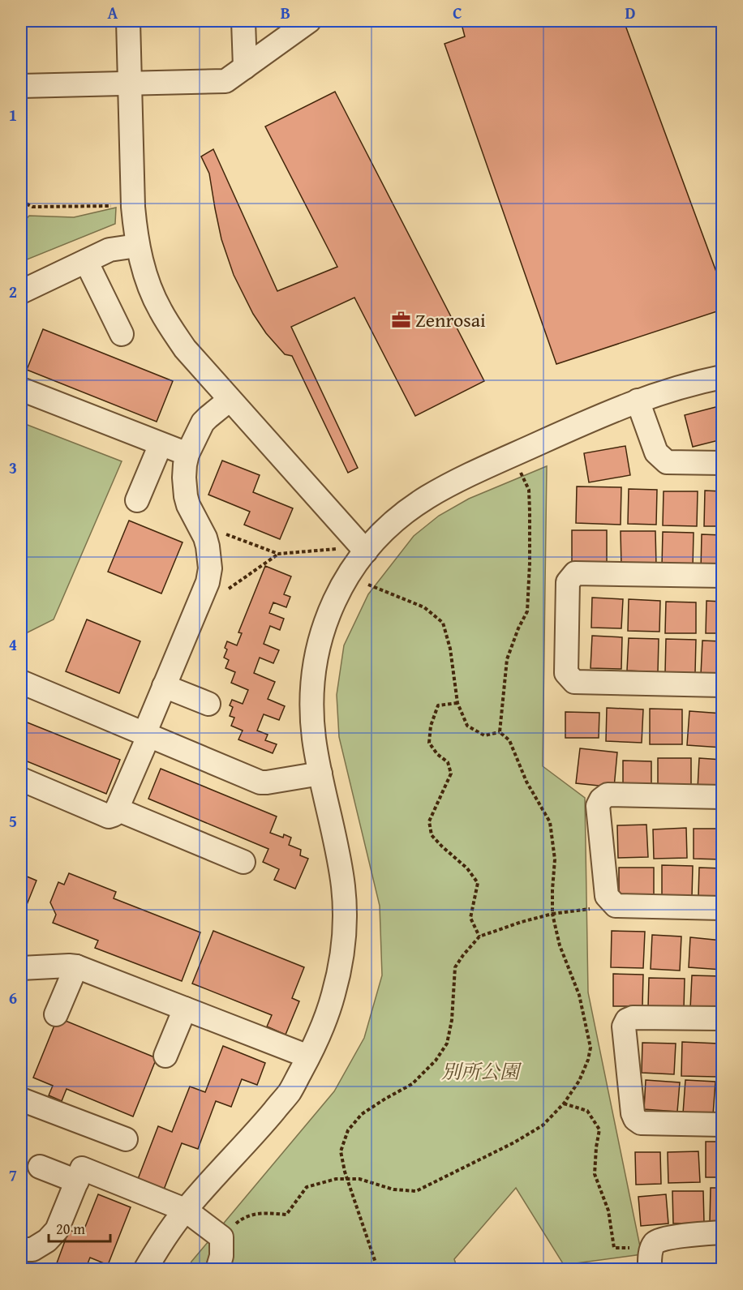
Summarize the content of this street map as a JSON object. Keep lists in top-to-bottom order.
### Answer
{
  "parks": ["別所公園"],
  "places": {
    "office": ["Zenrosai"]
  },
  "scale_bar": "20 m",
  "grid": {
    "columns": [
      "A",
      "B",
      "C",
      "D"
    ],
    "rows": [
      "1",
      "2",
      "3",
      "4",
      "5",
      "6",
      "7"
    ]
  }
}
